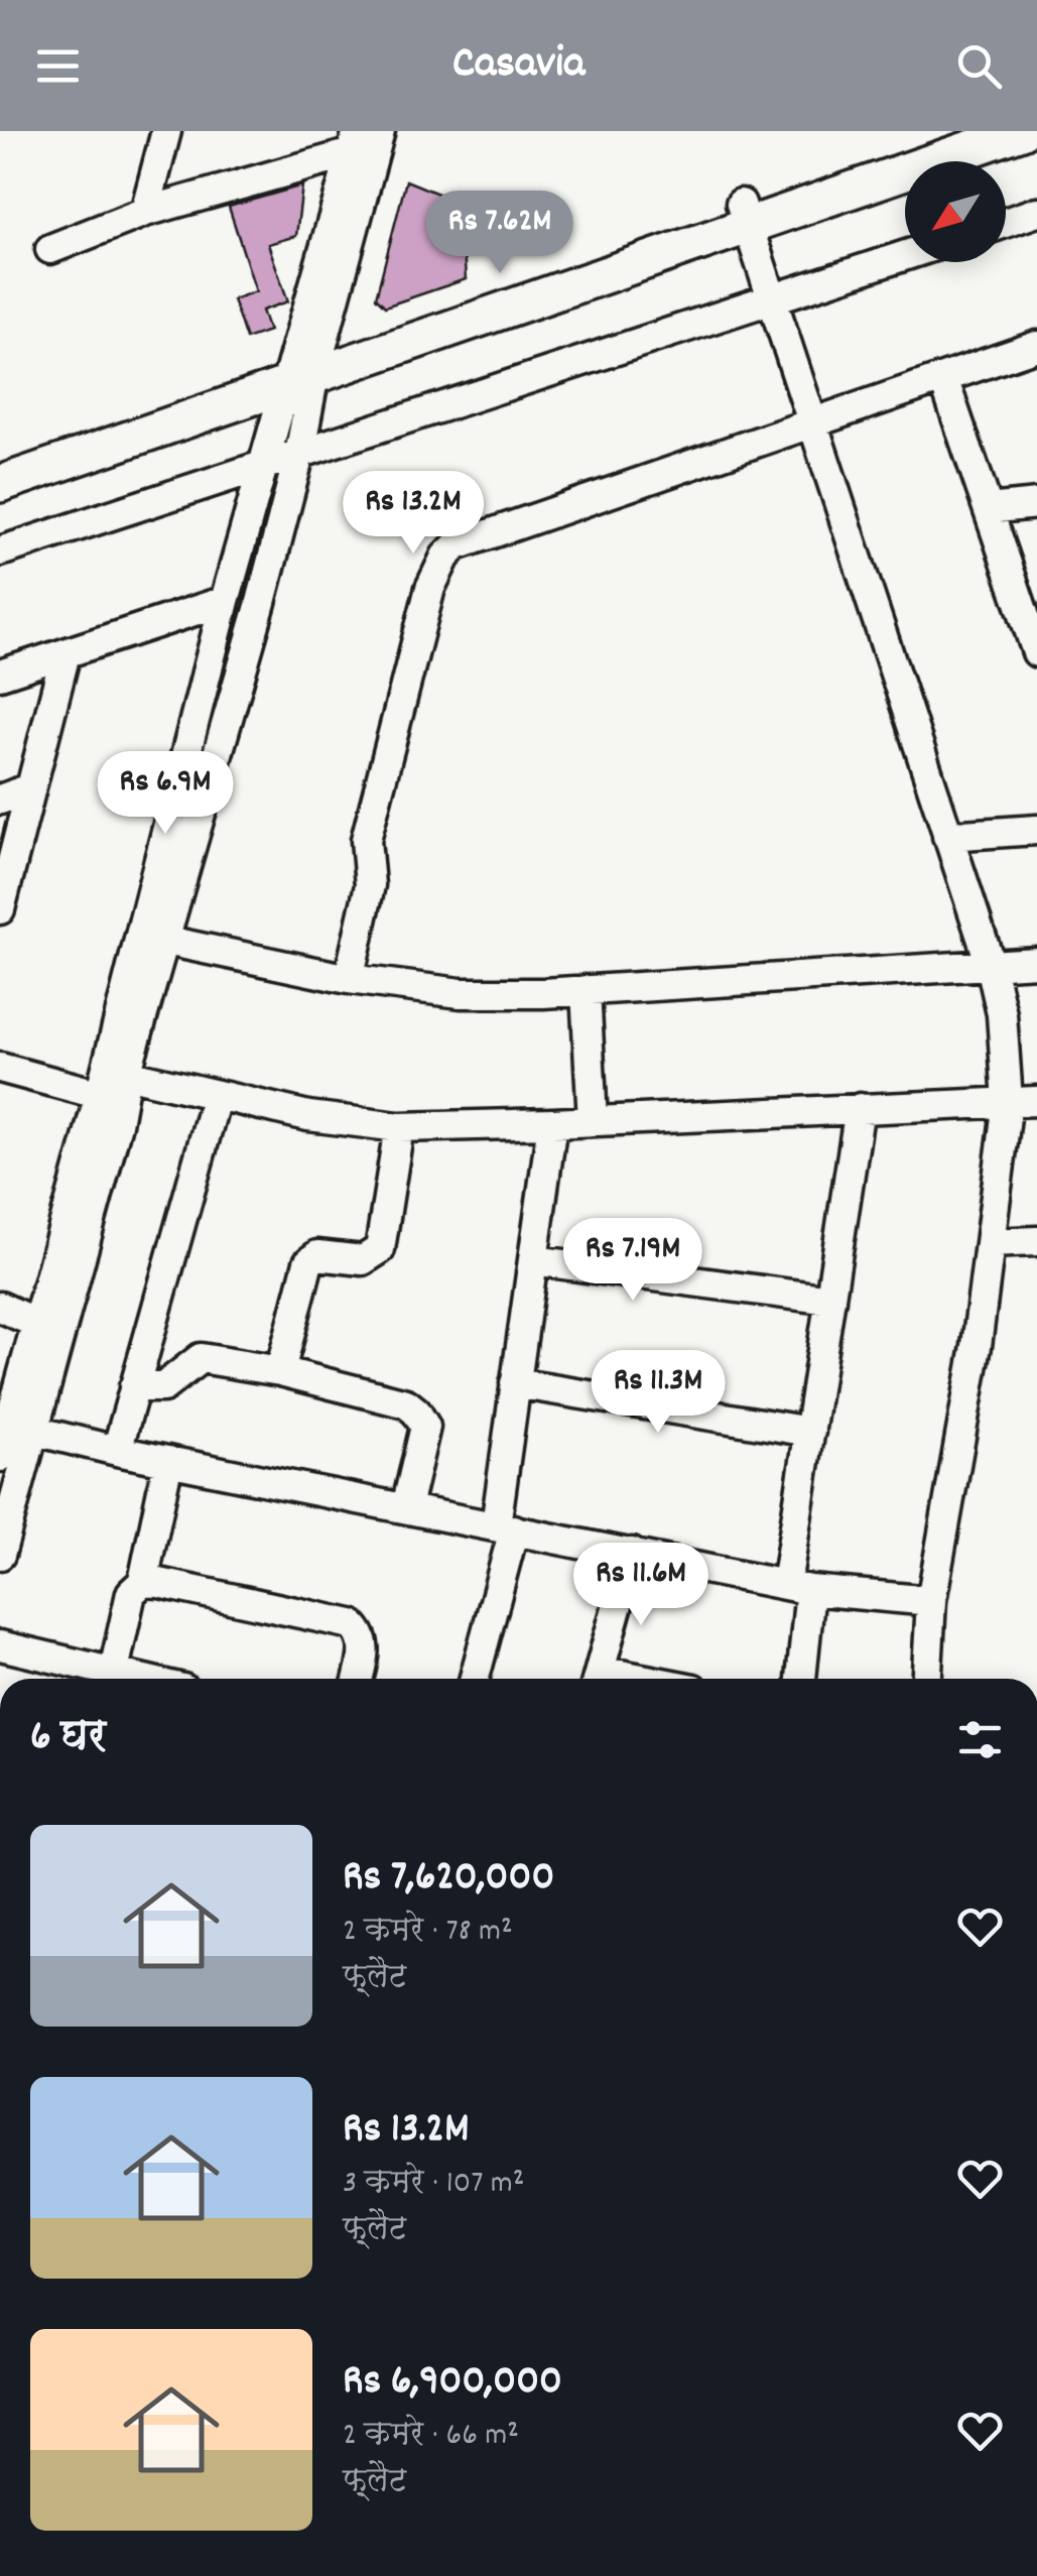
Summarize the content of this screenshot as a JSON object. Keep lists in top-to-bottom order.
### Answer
{
  "north": "bottom left",
  "page": {
    "header": "Casavia",
    "price": [
      "Rs 7.62M",
      "Rs 13.2M",
      "Rs 6.9M",
      "Rs 7.19M",
      "Rs 11.3M",
      "Rs 11.6M"
    ],
    "heading": "6 घर",
    "list": [
      {
        "name": "Rs 7,620,000",
        "note": "2 कमरे · 78 m² · फ़्लैट"
      },
      {
        "name": "Rs 13.2M",
        "note": "3 कमरे · 107 m² · फ़्लैट"
      },
      {
        "name": "Rs 6,900,000",
        "note": "2 कमरे · 66 m² · फ़्लैट"
      }
    ]
  }
}
